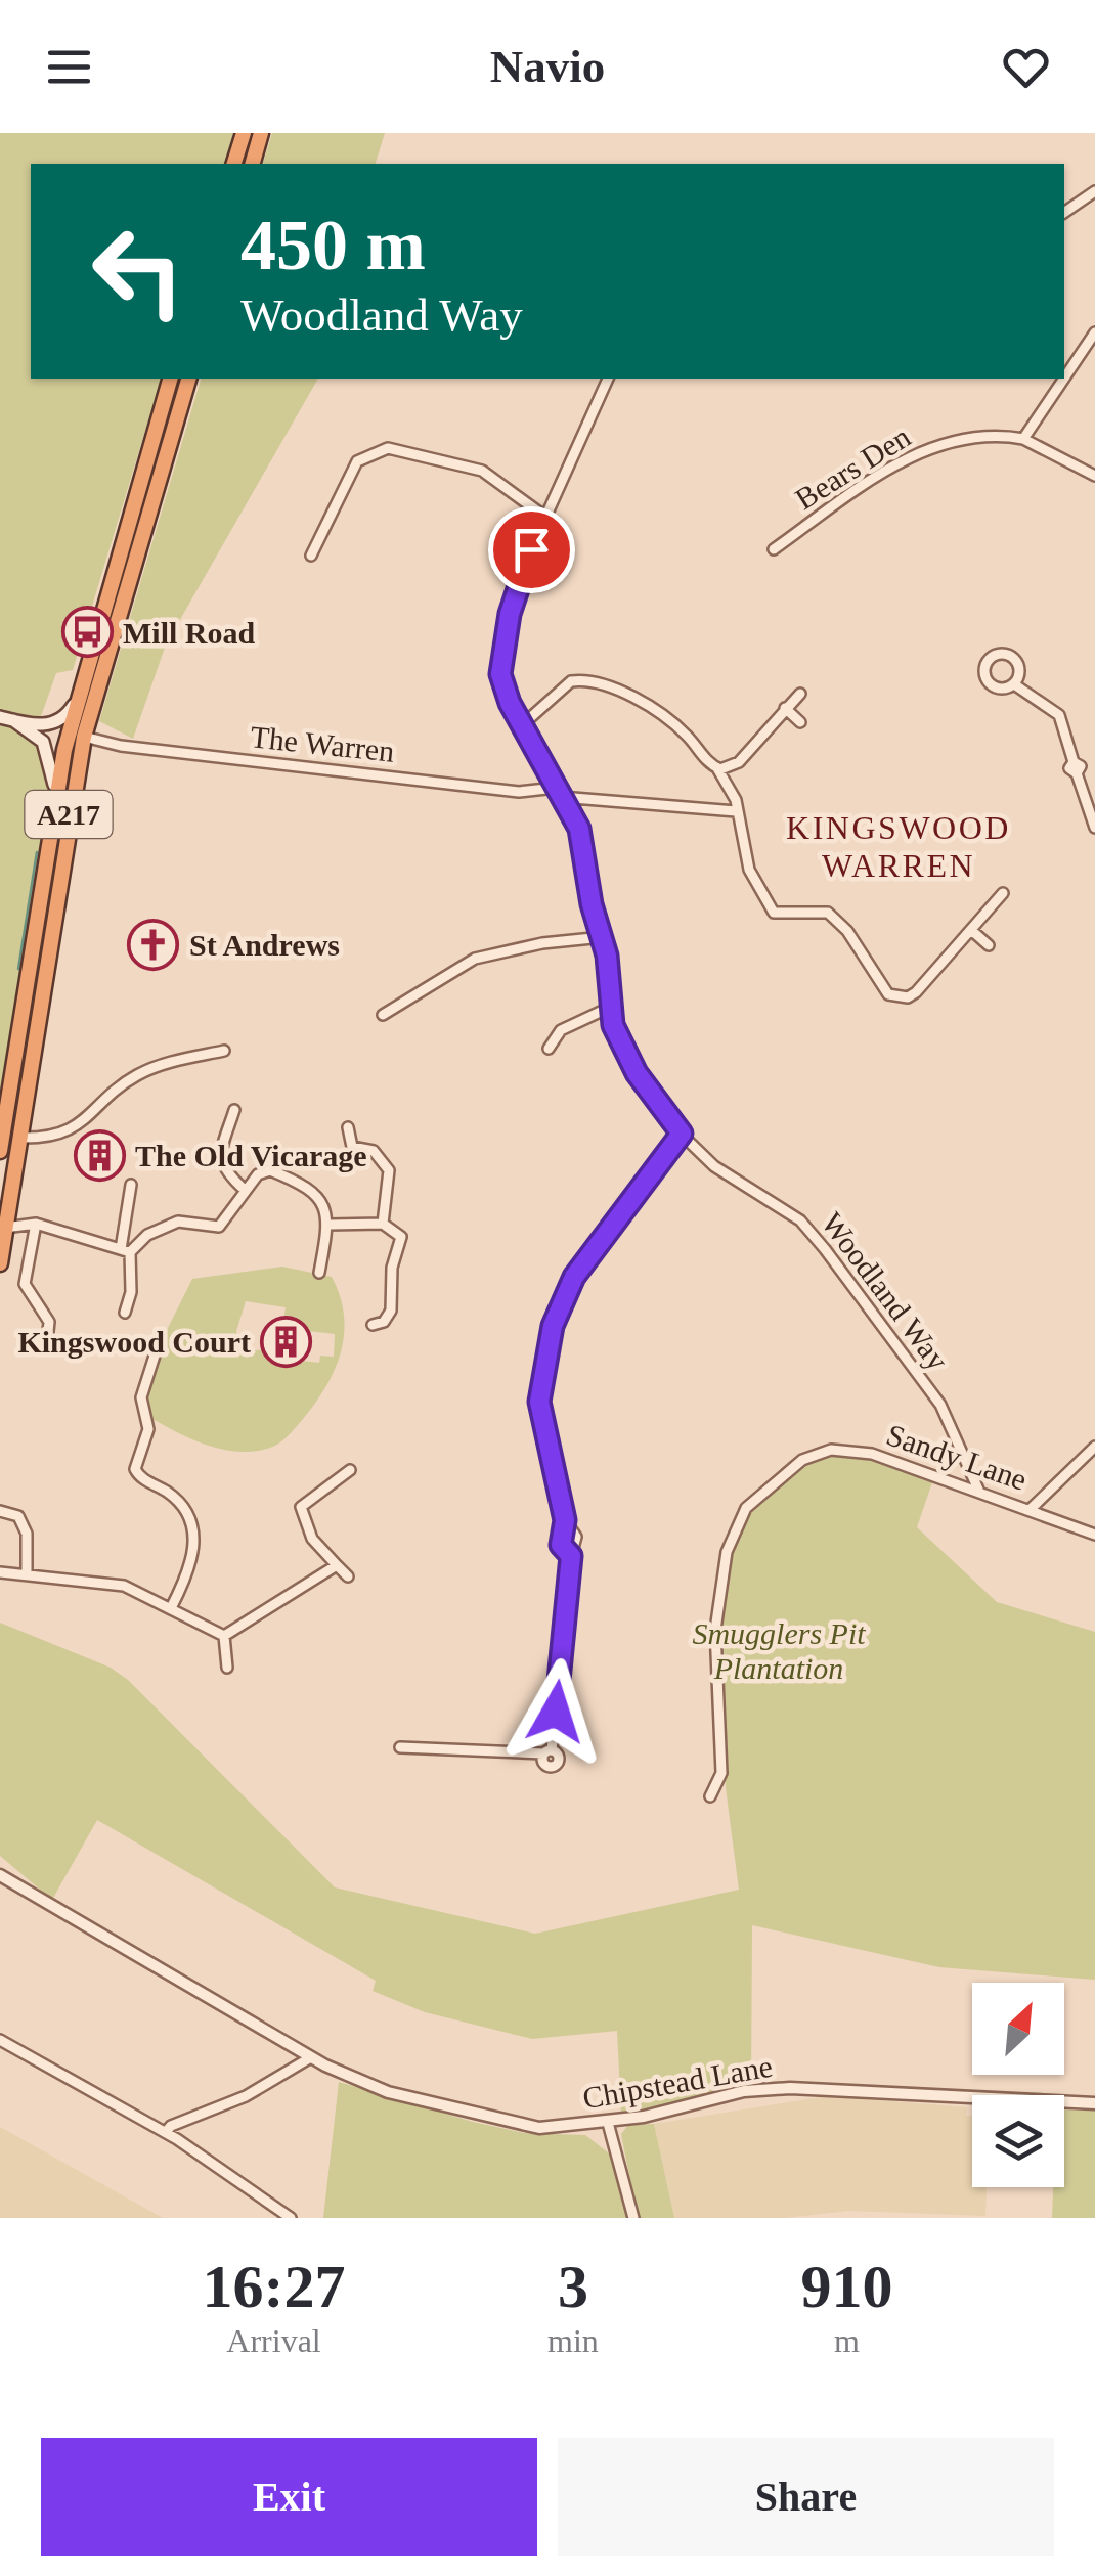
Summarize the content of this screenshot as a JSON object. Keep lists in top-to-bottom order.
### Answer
{
  "streets": {
    "highway": ["A217"],
    "street": [
      "Bears Den",
      "The Warren",
      "Woodland Way",
      "Sandy Lane",
      "Chipstead Lane"
    ]
  },
  "crossings": [
    ["The Warren", "A217"],
    ["The Warren", "Woodland Way"],
    ["Woodland Way", "Sandy Lane"]
  ],
  "districts": ["KINGSWOOD WARREN"],
  "parks": ["Smugglers Pit Plantation"],
  "places": {
    "bus stop": ["Mill Road"],
    "church": ["St Andrews"],
    "building": ["The Old Vicarage", "Kingswood Court"]
  },
  "north": "top right",
  "page": {
    "header": "Navio",
    "turn": ["450 m", "Woodland Way"],
    "eta": [
      "16:27",
      "Arrival",
      "3",
      "min",
      "910",
      "m"
    ],
    "buttons": ["Exit", "Share"]
  }
}
